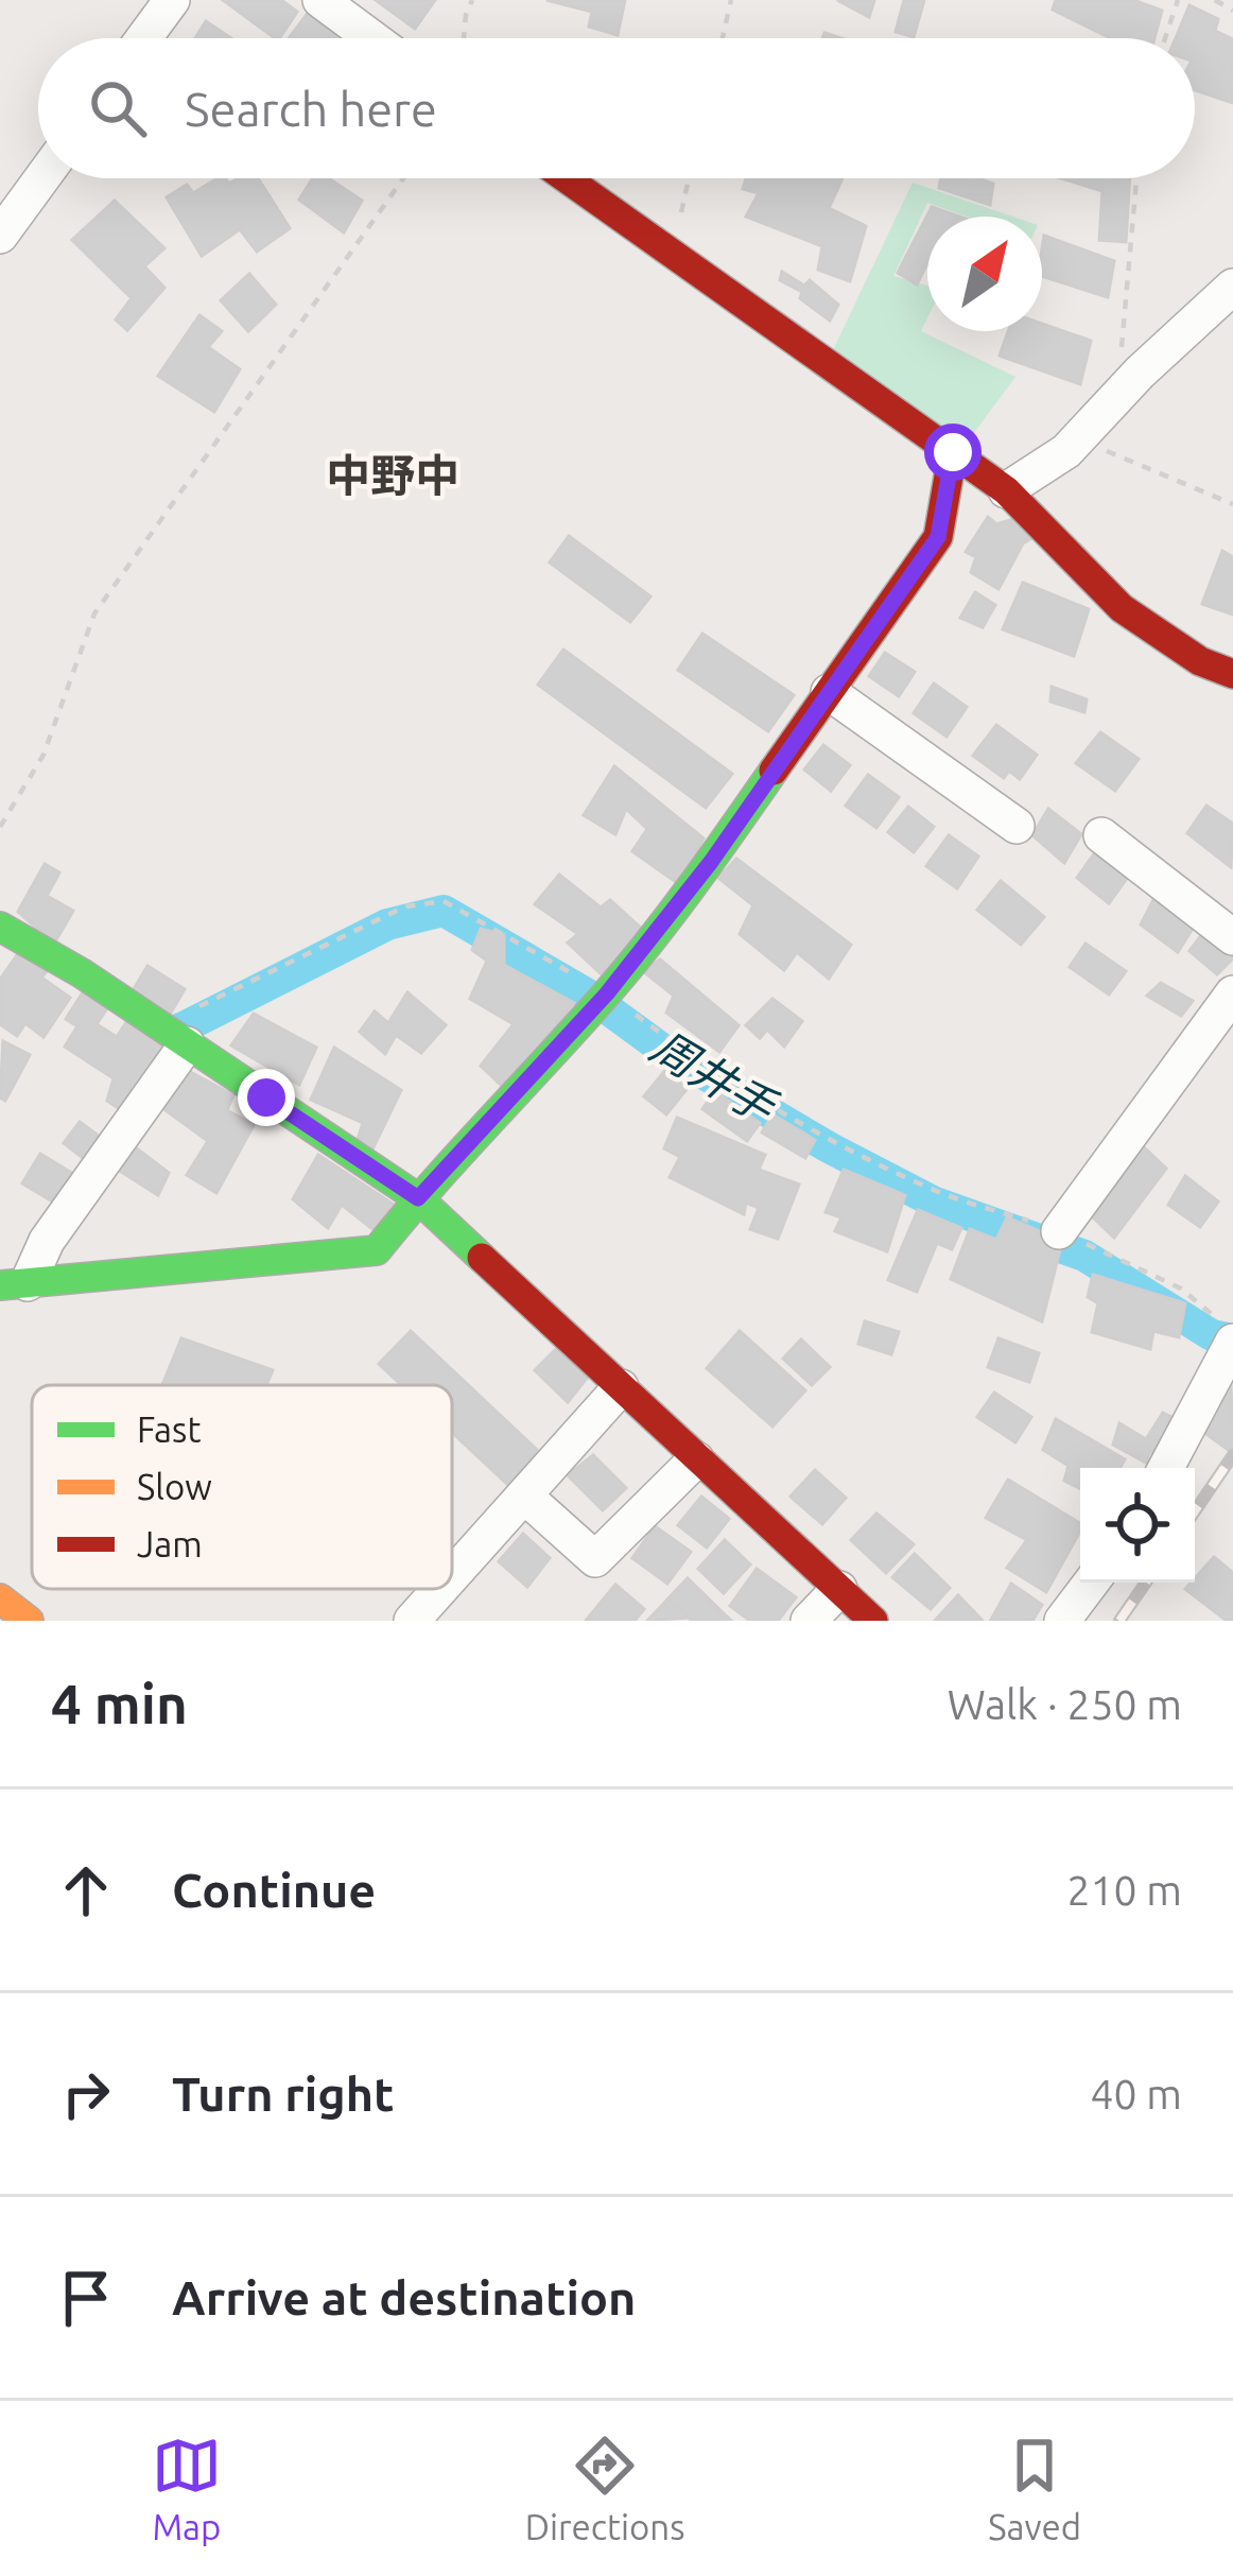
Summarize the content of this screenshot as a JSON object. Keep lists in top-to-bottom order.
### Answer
{
  "districts": ["中野中"],
  "water": ["周井手"],
  "legend": ["Fast", "Slow", "Jam"],
  "north": "top right",
  "page": {
    "search": "Search here",
    "heading": ["4 min", "Walk · 250 m"],
    "list": [
      ["Continue", "210 m"],
      ["Turn right", "40 m"],
      "Arrive at destination"
    ],
    "nav": ["Map", "Directions", "Saved"]
  }
}
